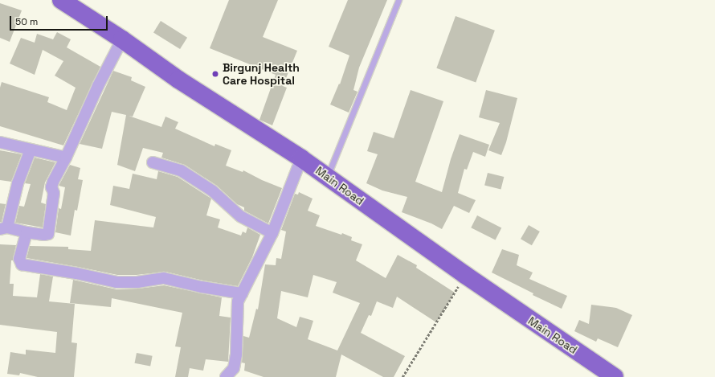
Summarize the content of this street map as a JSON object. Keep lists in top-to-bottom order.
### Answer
{
  "streets": {
    "main road": ["Main Road"]
  },
  "places": ["Birgunj Health Care Hospital"],
  "scale_bar": "50 m"
}
